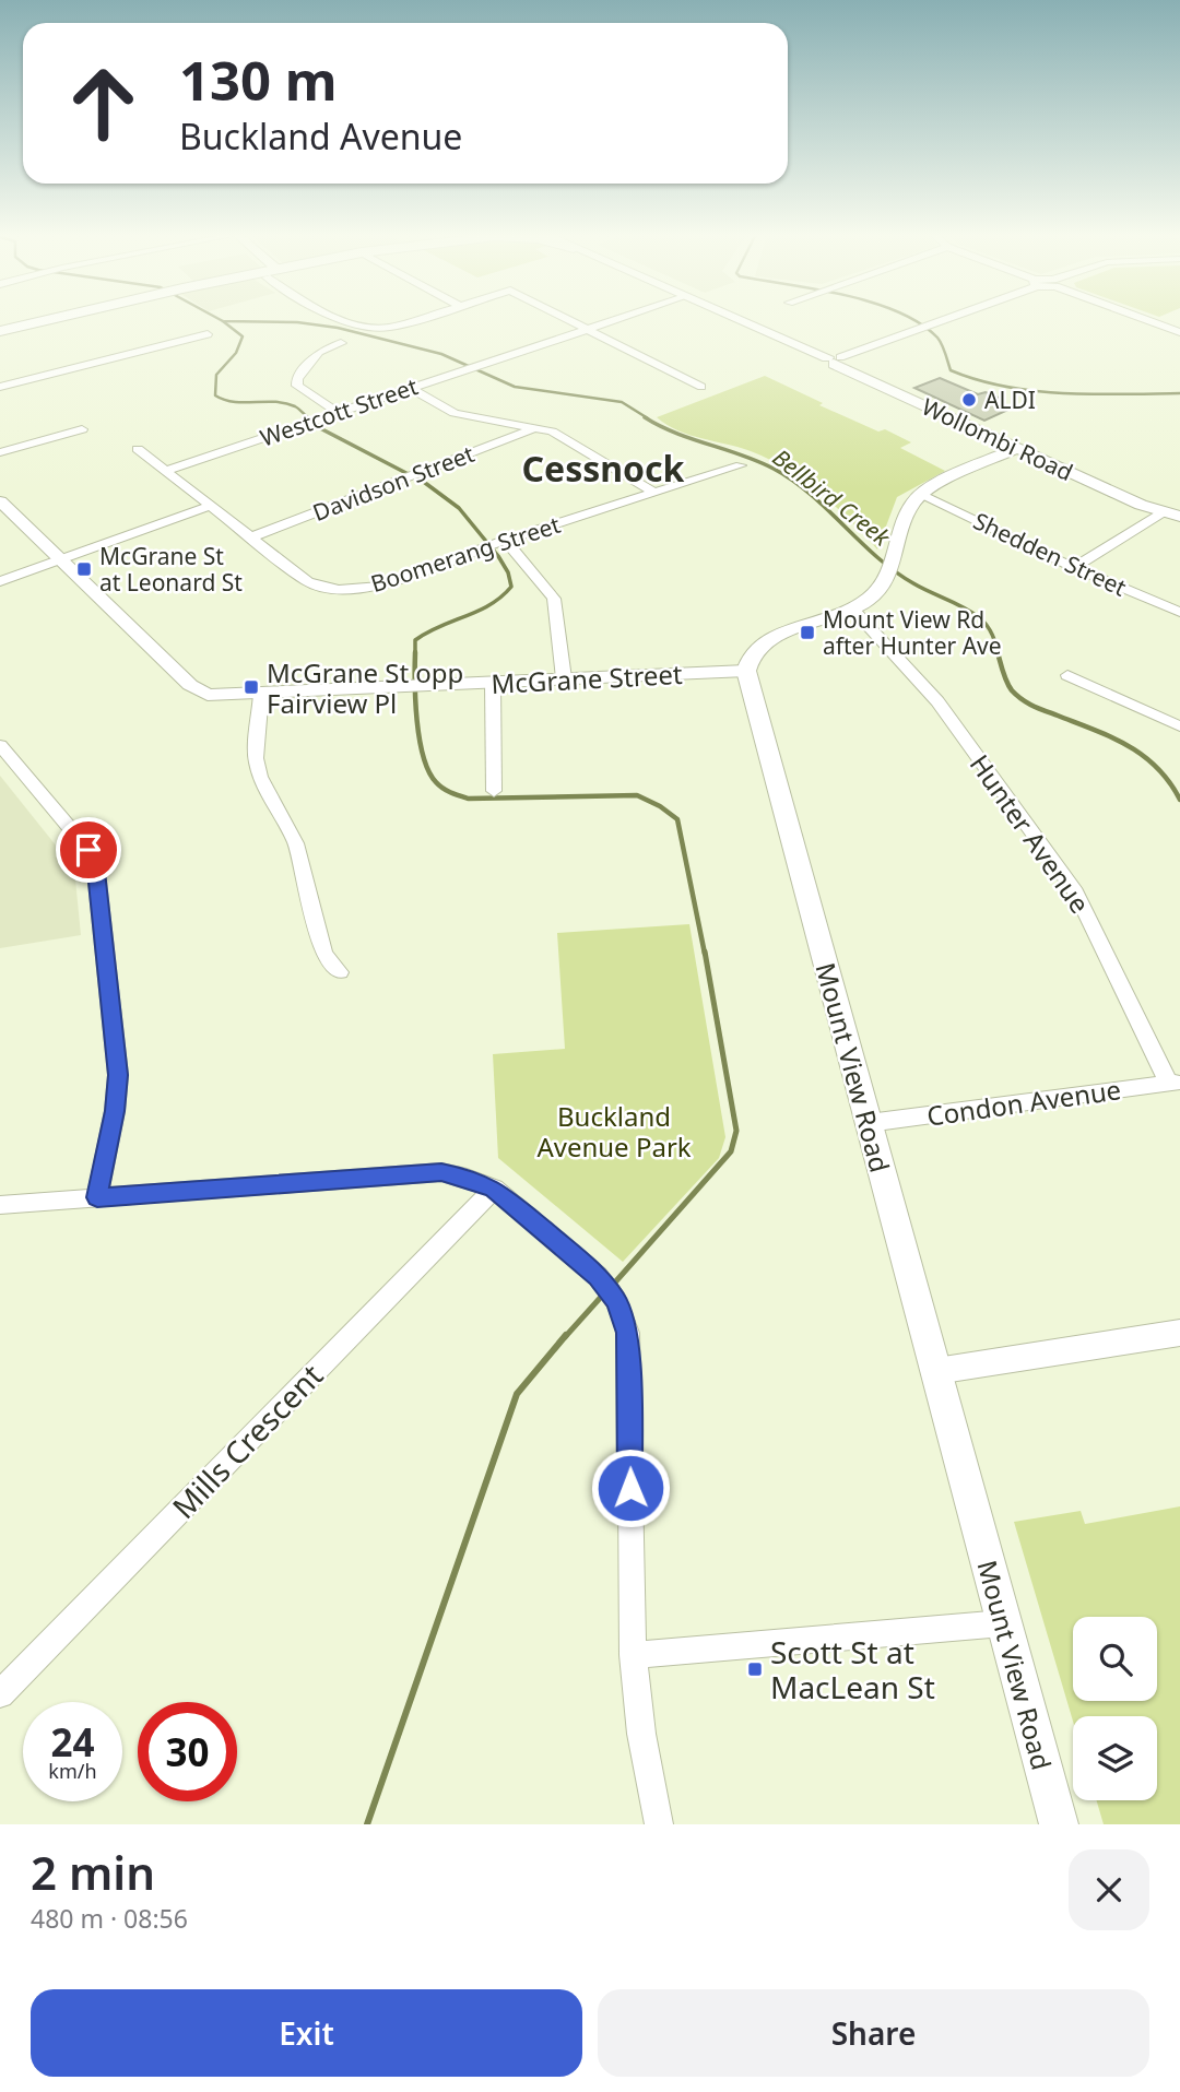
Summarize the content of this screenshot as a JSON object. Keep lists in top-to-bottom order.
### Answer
{
  "streets": {
    "main road": ["Wollombi Road", "Mount View Road"],
    "street": [
      "Westcott Street",
      "Davidson Street",
      "Boomerang Street",
      "Shedden Street",
      "McGrane Street",
      "Hunter Avenue",
      "Condon Avenue",
      "Mills Crescent"
    ]
  },
  "crossings": [
    ["Westcott Street", "Boomerang Street"],
    ["Davidson Street", "Boomerang Street"],
    ["McGrane Street", "Mount View Road"],
    ["Hunter Avenue", "Condon Avenue"],
    ["Mount View Road", "Condon Avenue"]
  ],
  "districts": ["Cessnock"],
  "water": ["Bellbird Creek"],
  "parks": ["Buckland Avenue Park"],
  "places": {
    "other": ["ALDI"],
    "transit": [
      "McGrane St at Leonard St",
      "Mount View Rd after Hunter Ave",
      "McGrane St opp Fairview Pl",
      "Scott St at MacLean St"
    ]
  },
  "page": {
    "turn": ["130 m", "Buckland Avenue"],
    "speed": "24 km/h",
    "limit": "30",
    "heading": ["2 min", "480 m · 08:56"],
    "buttons": ["Exit", "Share"]
  }
}
